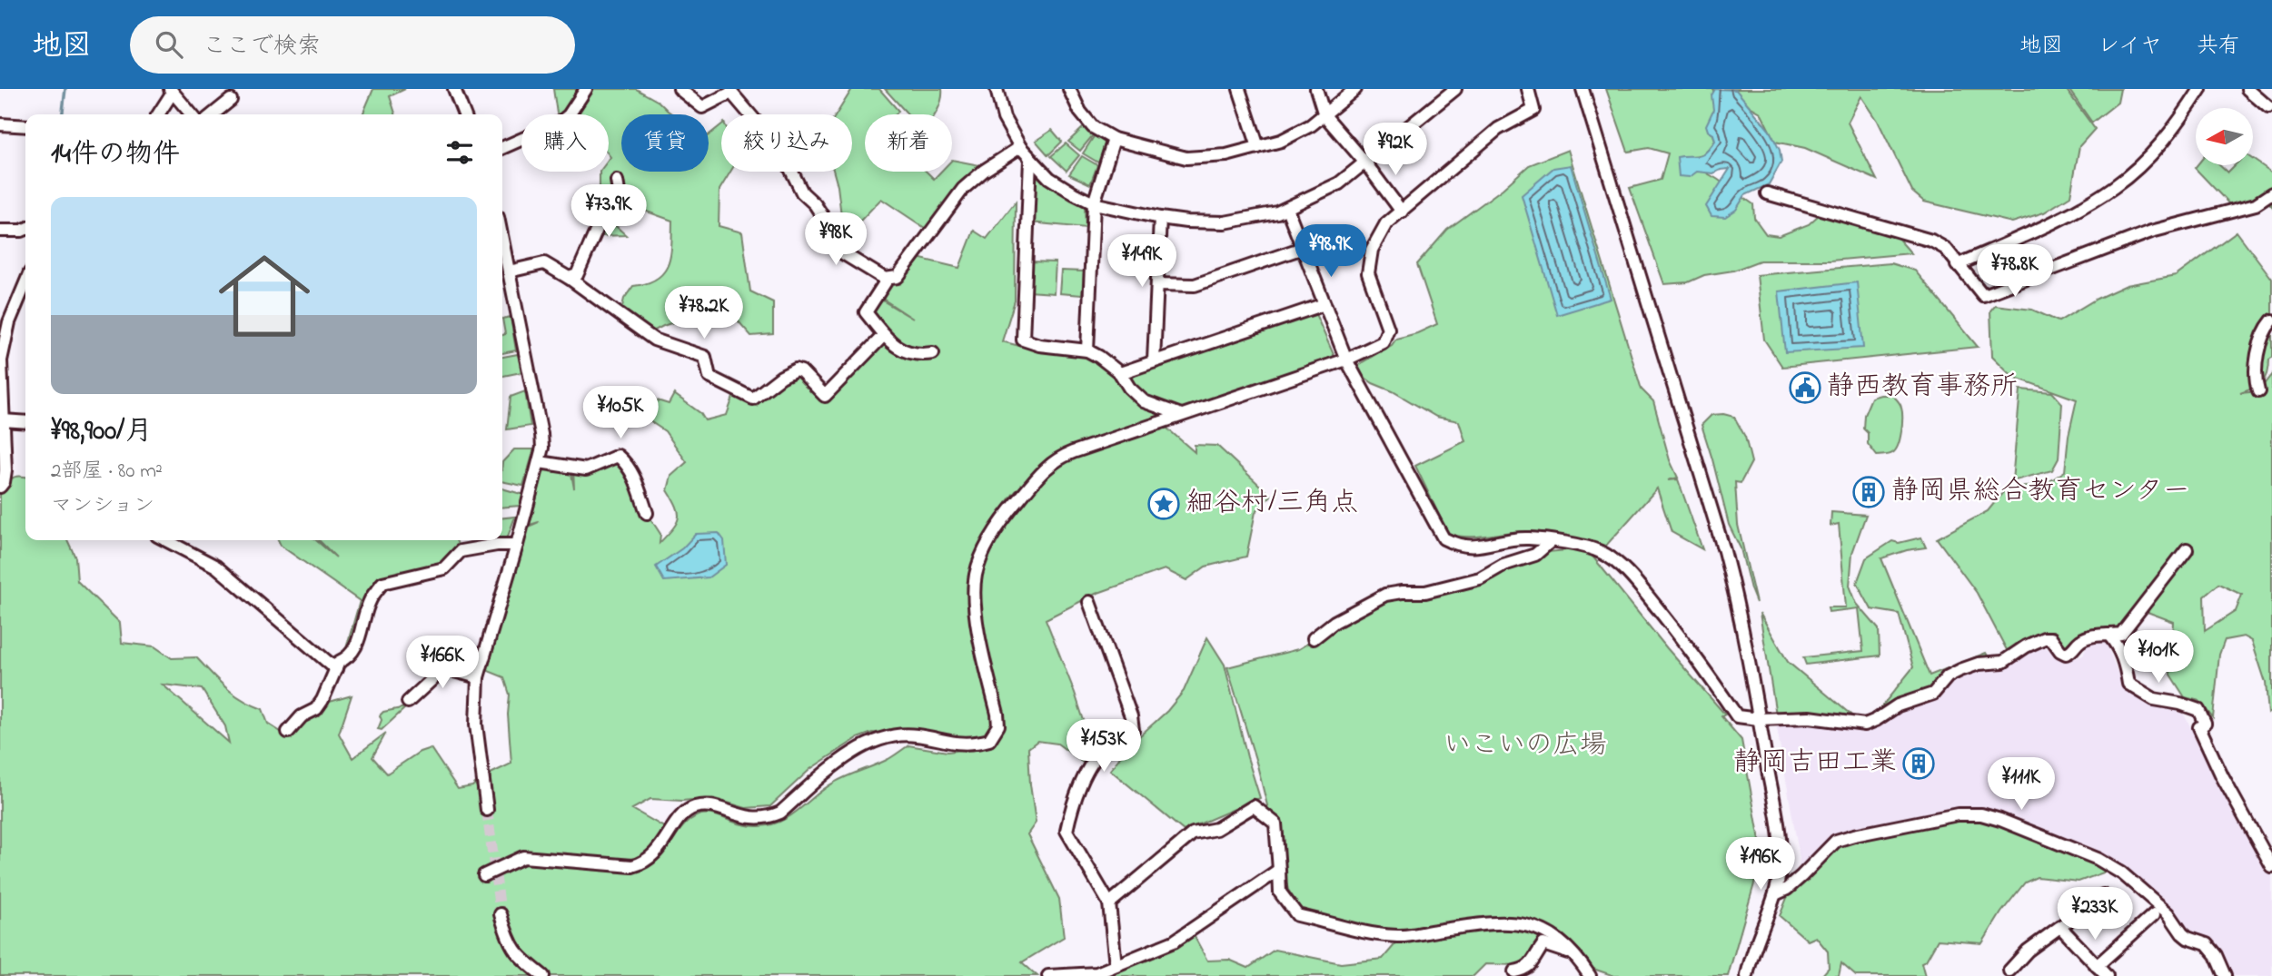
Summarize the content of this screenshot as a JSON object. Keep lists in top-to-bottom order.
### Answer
{
  "parks": ["いこいの広場"],
  "places": {
    "public building": ["静西教育事務所"],
    "building": ["静岡県総合教育センター", "静岡吉田工業"],
    "place": ["細谷村/三角点"]
  },
  "north": "left",
  "page": {
    "header": "地図",
    "search": "ここで検索",
    "nav": ["地図", "レイヤ", "共有"],
    "chip": [
      "購入",
      "賃貸",
      "絞り込み",
      "新着"
    ],
    "heading": "14件の物件",
    "price": [
      "¥92K",
      "¥73.9K",
      "¥98K",
      "¥98.9K",
      "¥149K",
      "¥78.8K",
      "¥78.2K",
      "¥105K",
      "¥101K",
      "¥166K",
      "¥153K",
      "¥111K",
      "¥196K",
      "¥233K"
    ],
    "list": [
      {
        "name": "¥98,900/月",
        "note": "2部屋 · 80 m² · マンション"
      }
    ]
  }
}
